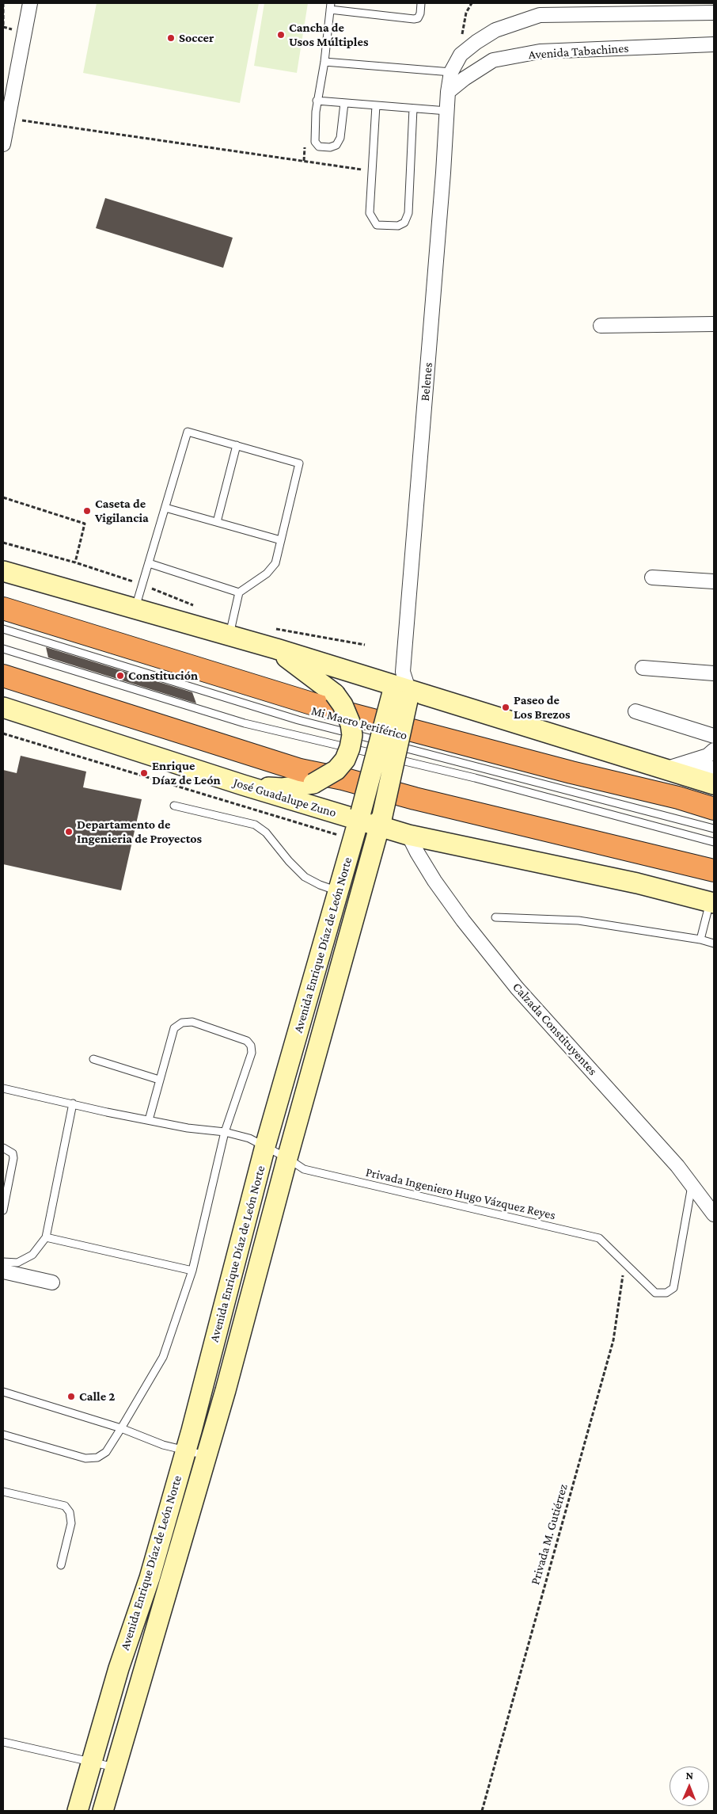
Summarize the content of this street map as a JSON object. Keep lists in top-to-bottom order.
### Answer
{
  "streets": {
    "street": [
      "Avenida Tabachines",
      "Belenes",
      "José Guadalupe Zuno",
      "Avenida Enrique Díaz de León Norte",
      "Calzada Constituyentes"
    ],
    "lane": ["Mi Macro Periférico", "Privada Ingeniero Hugo Vázquez Reyes"],
    "path": ["Privada M. Gutiérrez"]
  },
  "crossings": [
    ["Avenida Tabachines", "Belenes"],
    ["Belenes", "Avenida Enrique Díaz de León Norte"],
    ["José Guadalupe Zuno", "Avenida Enrique Díaz de León Norte"],
    ["José Guadalupe Zuno", "Calzada Constituyentes"],
    ["Avenida Enrique Díaz de León Norte", "Privada Ingeniero Hugo Vázquez Reyes"],
    ["Calzada Constituyentes", "Privada Ingeniero Hugo Vázquez Reyes"],
    ["Privada Ingeniero Hugo Vázquez Reyes", "Privada M. Gutiérrez"]
  ],
  "places": [
    "Cancha de Usos Múltiples",
    "Soccer",
    "Caseta de Vigilancia",
    "Constitución",
    "Paseo de Los Brezos",
    "Enrique Díaz de León",
    "Departamento de Ingenieria de Proyectos",
    "Calle 2"
  ],
  "north": "top"
}
